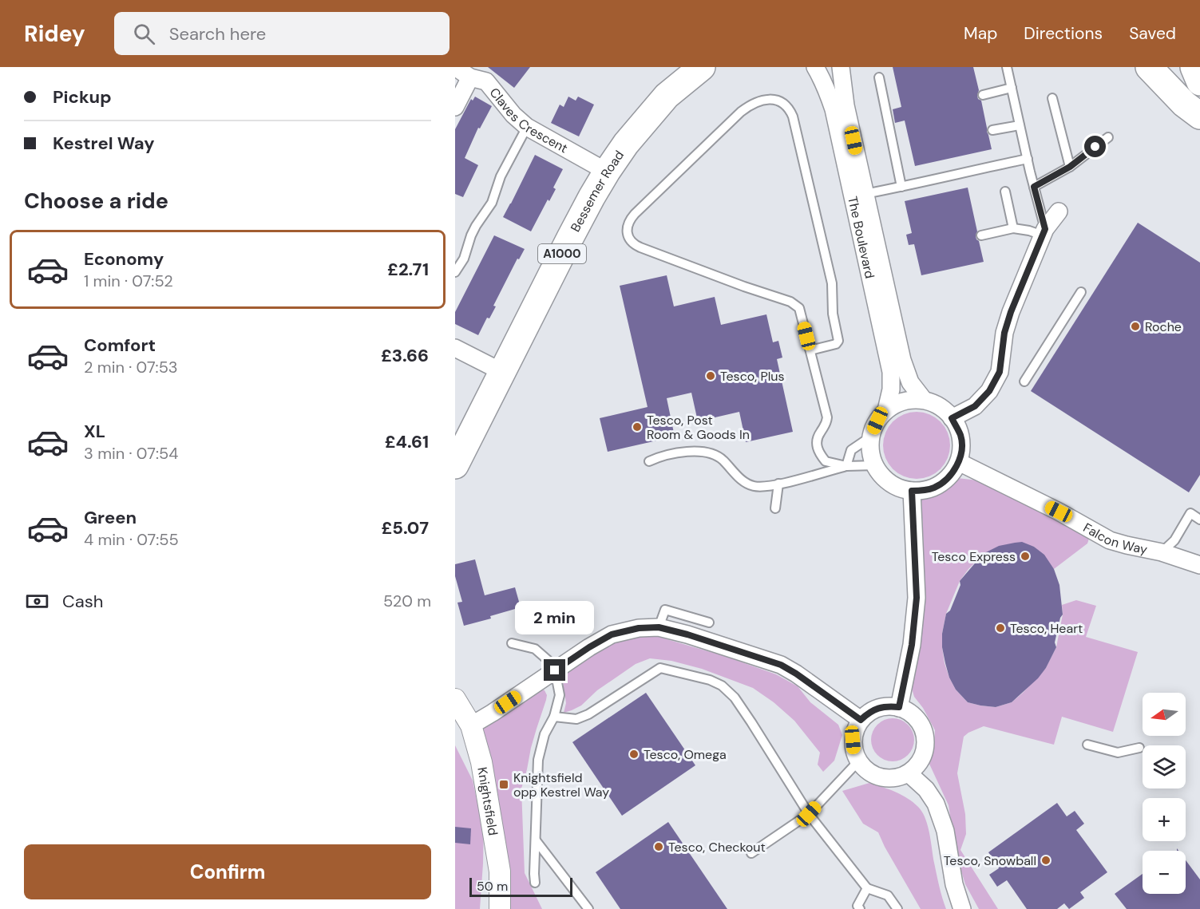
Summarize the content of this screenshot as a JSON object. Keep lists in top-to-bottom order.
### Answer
{
  "streets": {
    "main road": ["Bessemer Road", "A1000"],
    "street": [
      "Claves Crescent",
      "The Boulevard",
      "Falcon Way",
      "Knightsfield"
    ]
  },
  "crossings": [
    ["Claves Crescent", "Bessemer Road"],
    ["The Boulevard", "Falcon Way"]
  ],
  "places": {
    "other": [
      "Roche",
      "Tesco, Plus",
      "Tesco, Post Room & Goods In",
      "Tesco Express",
      "Tesco, Heart",
      "Tesco, Omega",
      "Tesco, Checkout",
      "Tesco, Snowball"
    ],
    "transit": ["Knightsfield opp Kestrel Way"]
  },
  "scale_bar": "50 m",
  "north": "left",
  "page": {
    "header": "Ridey",
    "search": "Search here",
    "nav": ["Map", "Directions", "Saved"],
    "banner": ["Pickup", "Kestrel Way"],
    "heading": "Choose a ride",
    "list": [
      {
        "name": "Economy",
        "note": "1 min · 07:52",
        "value": "£2.71"
      },
      {
        "name": "Comfort",
        "note": "2 min · 07:53",
        "value": "£3.66"
      },
      {
        "name": "XL",
        "note": "3 min · 07:54",
        "value": "£4.61"
      },
      {
        "name": "Green",
        "note": "4 min · 07:55",
        "value": "£5.07"
      }
    ],
    "pay": ["Cash", "520 m"],
    "bubble": "2 min",
    "map_buttons": ["+", "−"],
    "buttons": "Confirm",
    "scale": "50 m"
  }
}
